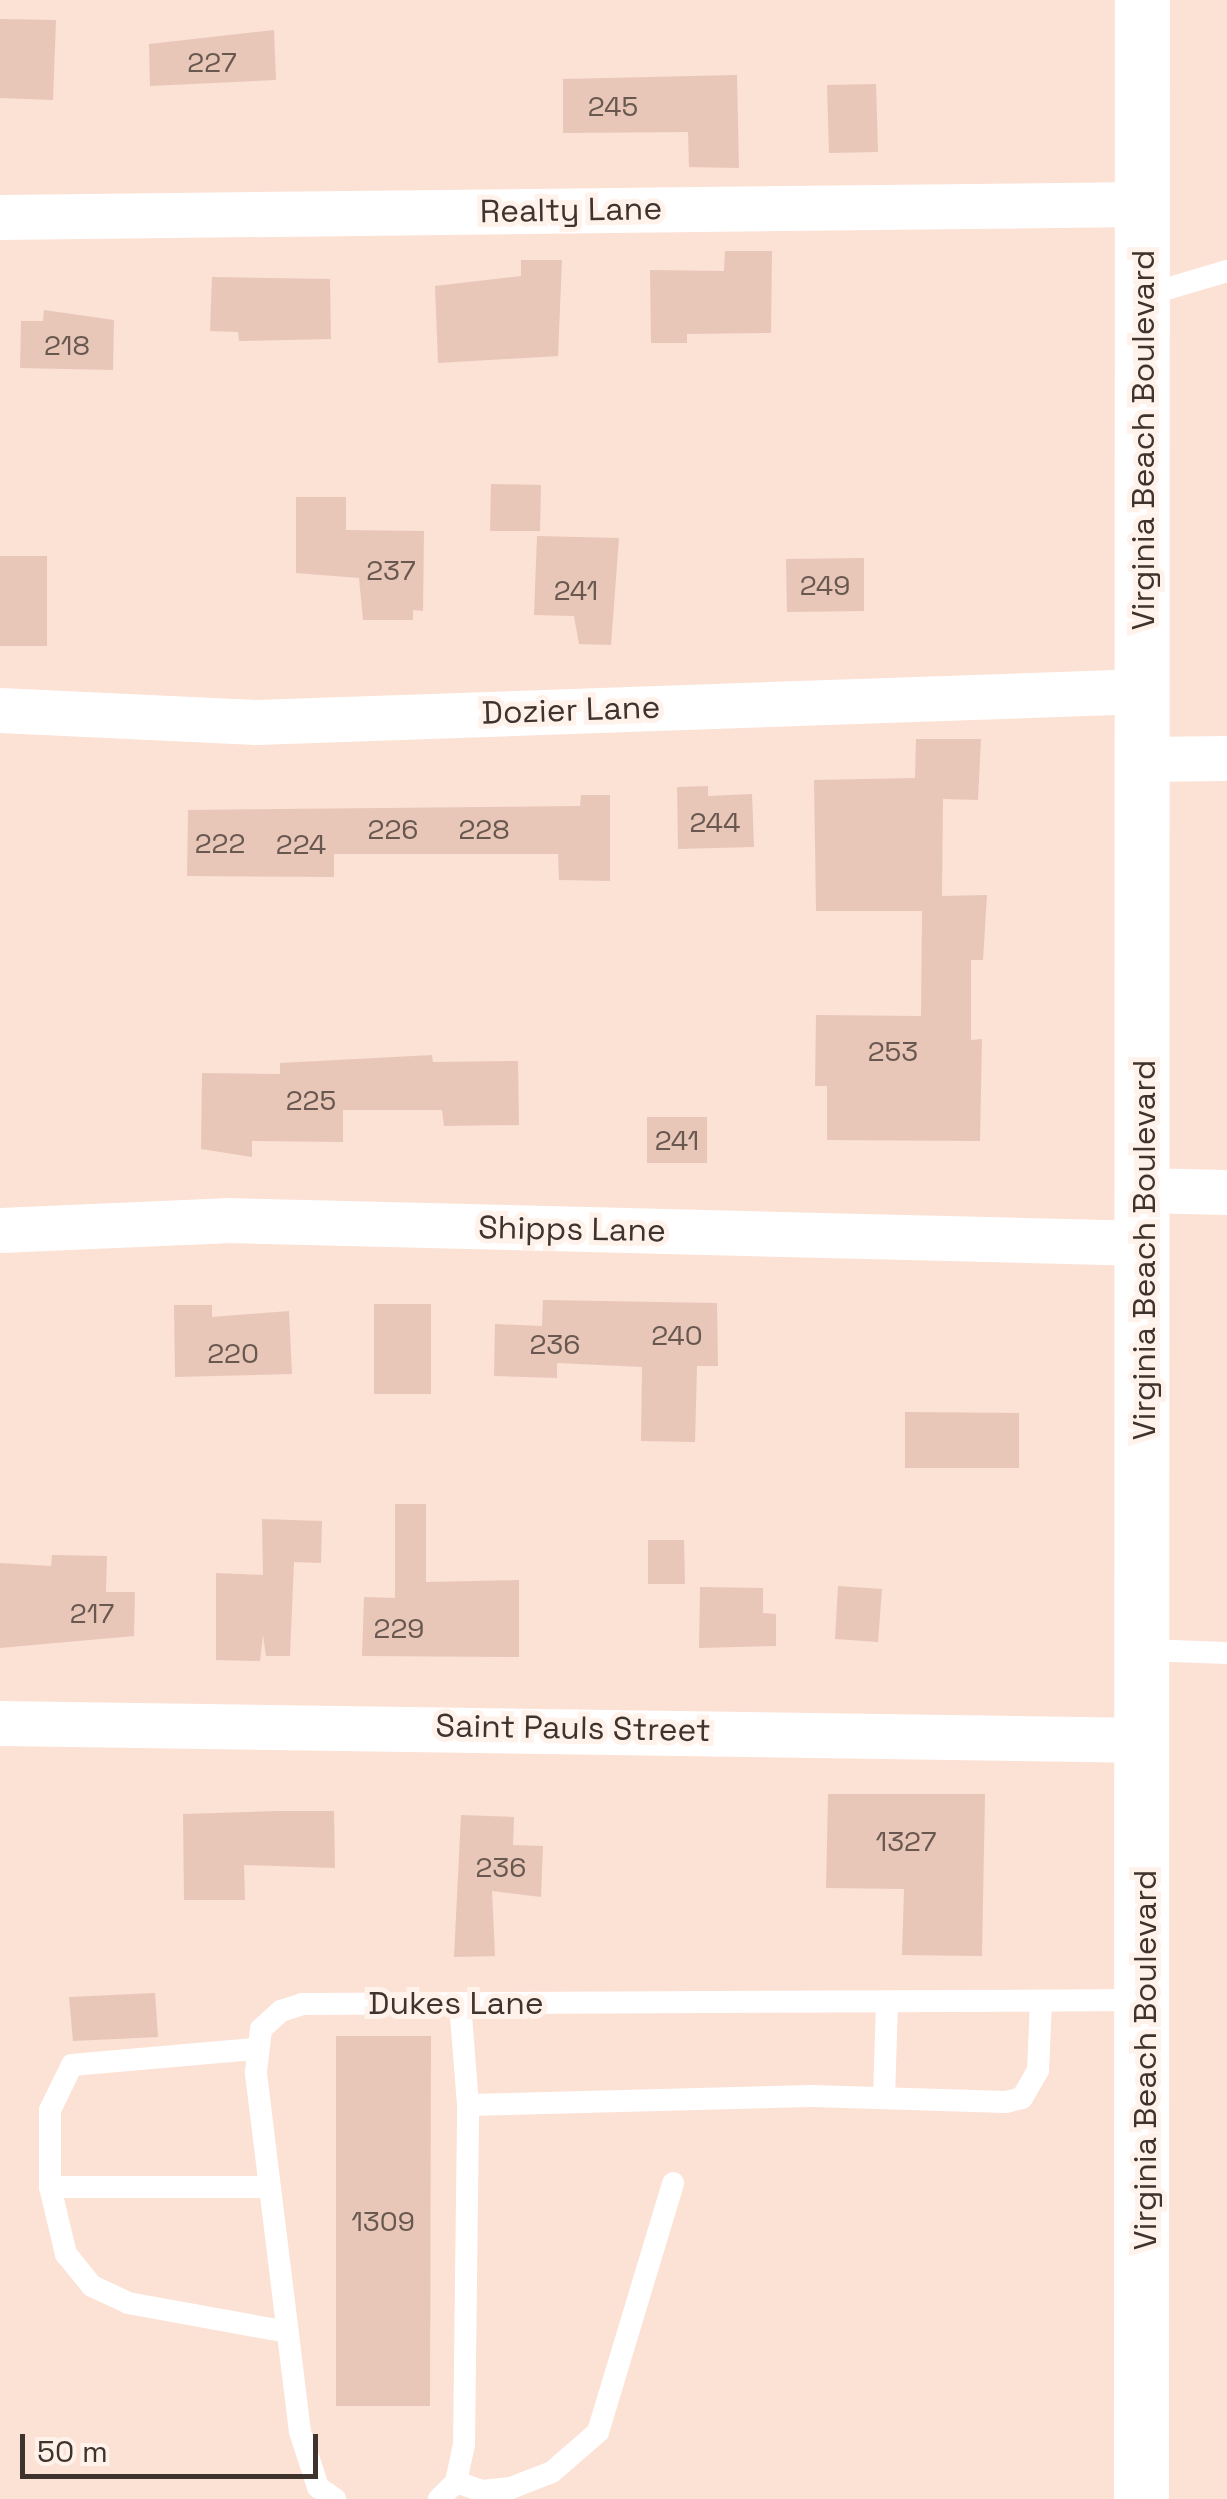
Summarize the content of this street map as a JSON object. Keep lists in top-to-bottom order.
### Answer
{
  "streets": {
    "main road": ["Virginia Beach Boulevard"],
    "street": [
      "Realty Lane",
      "Dozier Lane",
      "Shipps Lane",
      "Saint Pauls Street"
    ],
    "lane": ["Dukes Lane"]
  },
  "crossings": [
    ["Realty Lane", "Virginia Beach Boulevard"],
    ["Virginia Beach Boulevard", "Dozier Lane"],
    ["Virginia Beach Boulevard", "Shipps Lane"],
    ["Virginia Beach Boulevard", "Saint Pauls Street"],
    ["Virginia Beach Boulevard", "Dukes Lane"]
  ],
  "house_numbers": [
    "227",
    "245",
    "218",
    "237",
    "249",
    "241",
    "244",
    "226",
    "228",
    "222",
    "224",
    "253",
    "225",
    "241",
    "240",
    "236",
    "220",
    "217",
    "229",
    "1327",
    "236",
    "1309"
  ],
  "scale_bar": "50 m"
}
